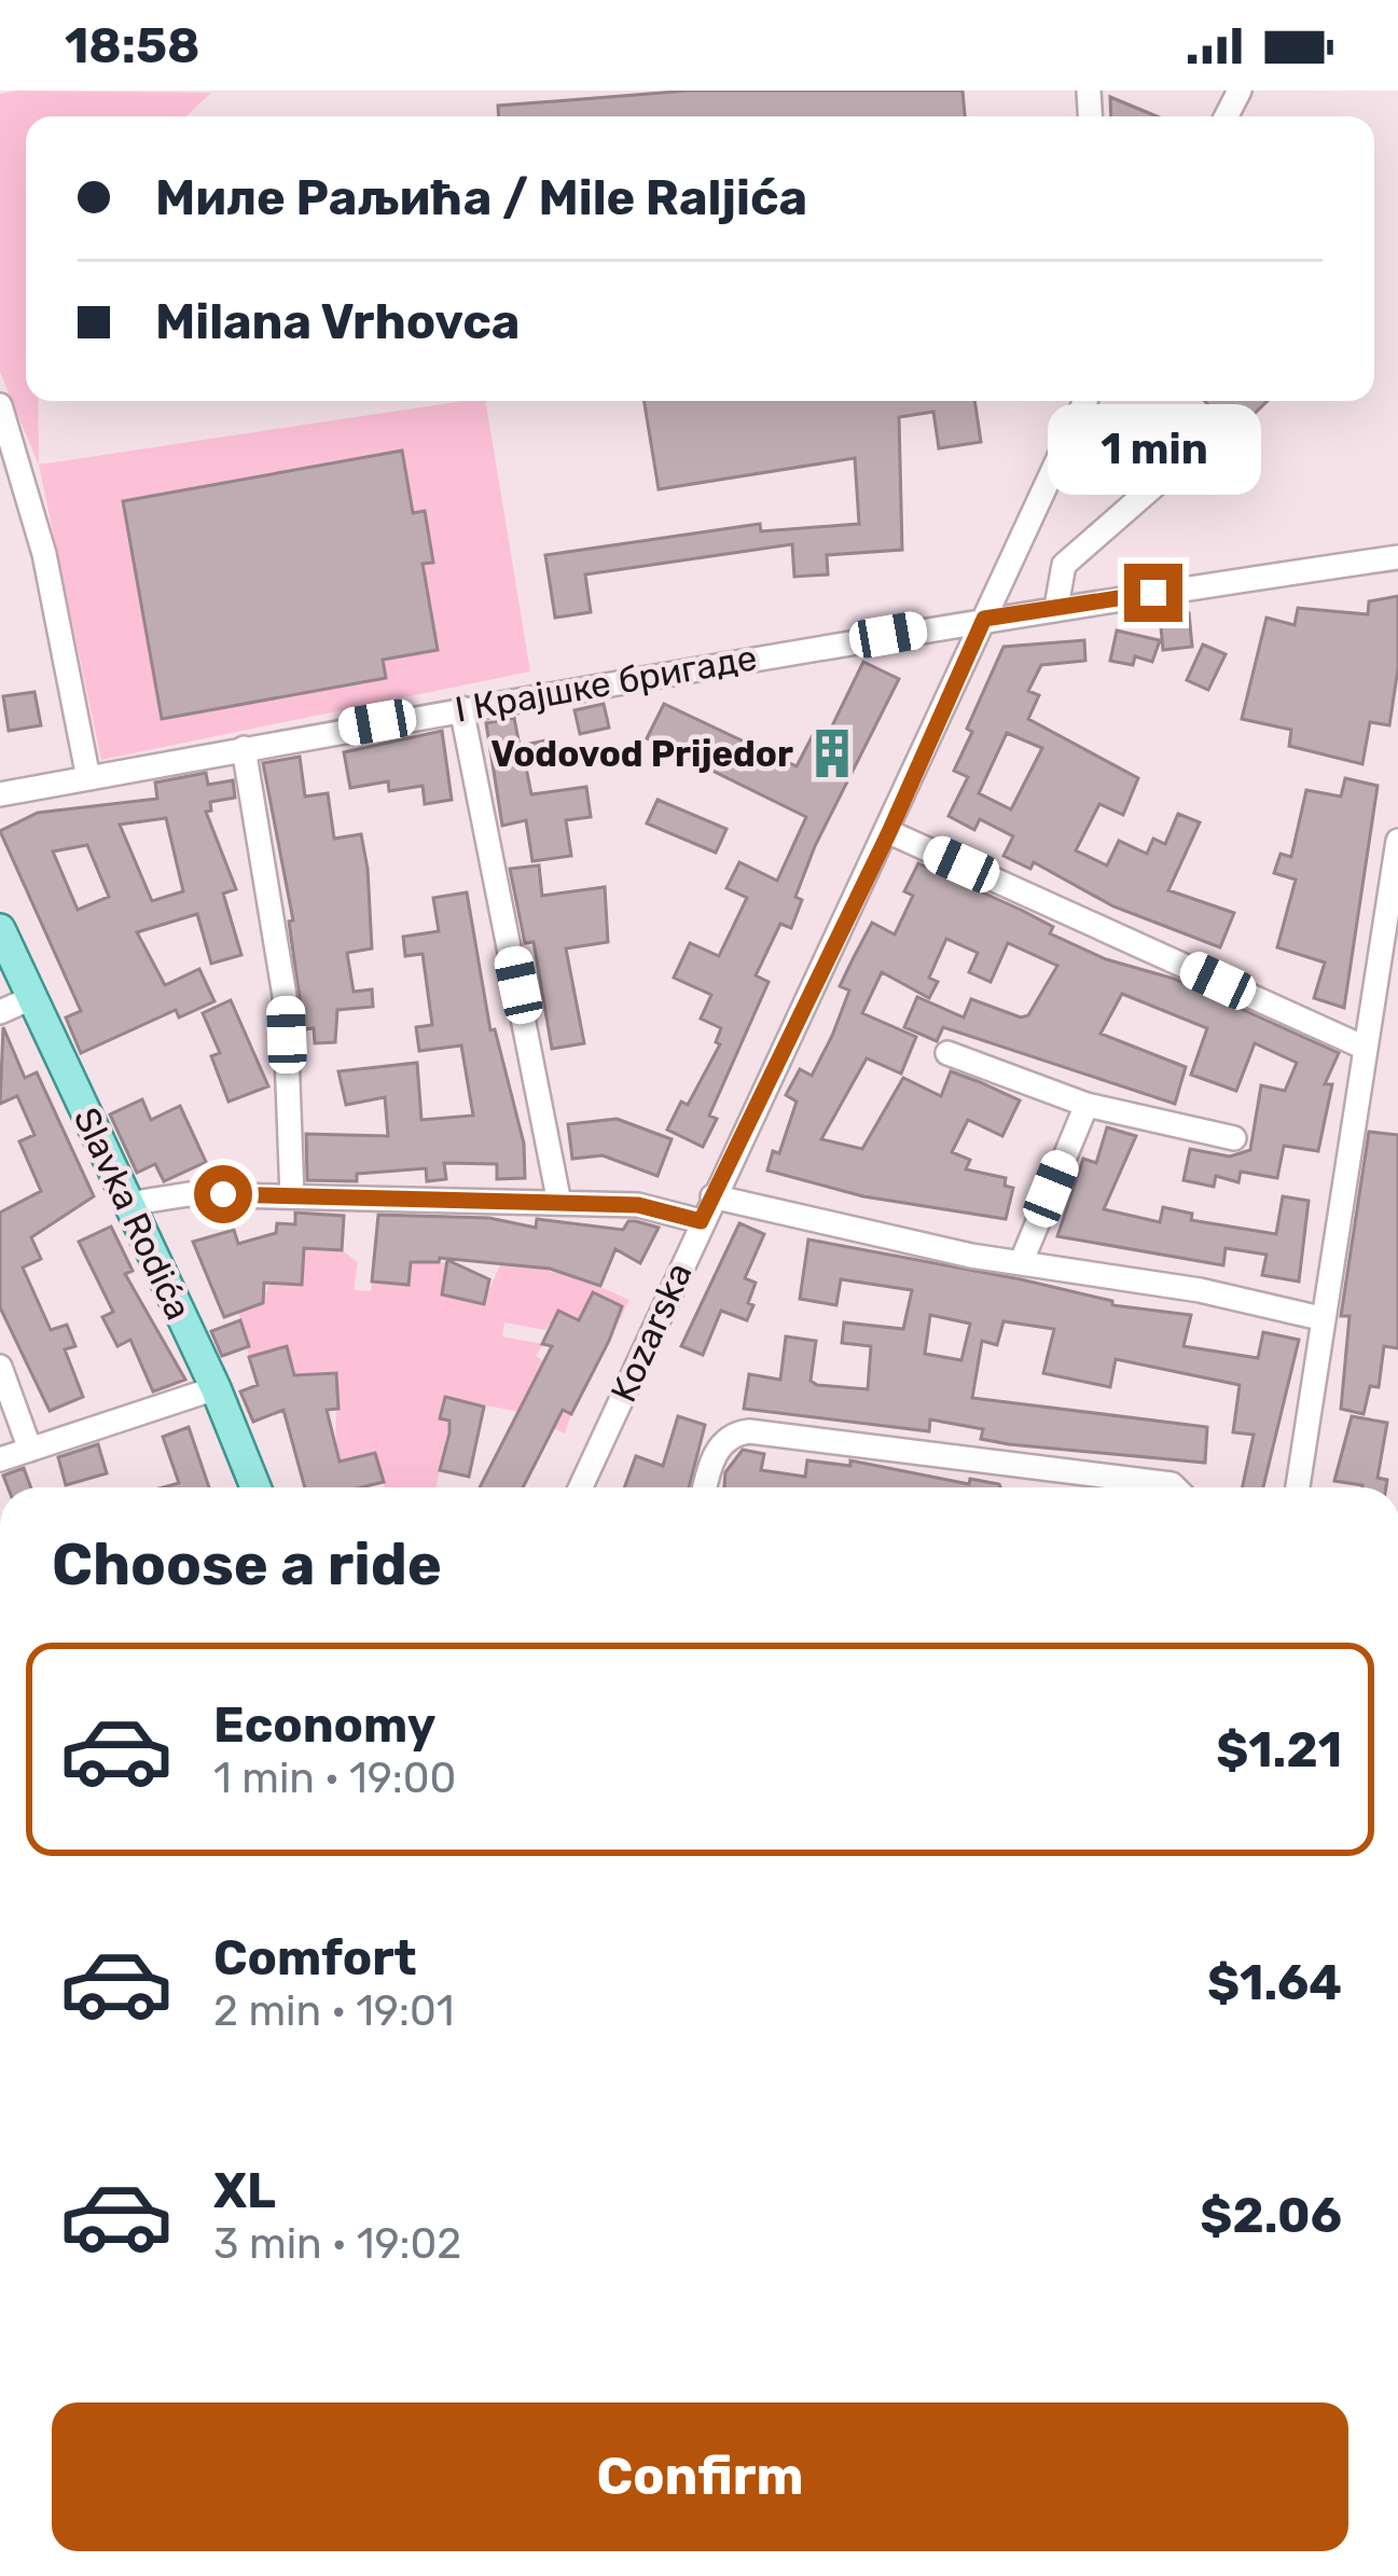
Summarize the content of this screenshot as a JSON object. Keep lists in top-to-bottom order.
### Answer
{
  "streets": {
    "main road": ["Slavka Rodića"],
    "street": ["I Крајшке бригаде", "Kozarska"]
  },
  "crossings": [
    ["I Крајшке бригаде", "Kozarska"]
  ],
  "places": {
    "building": ["Vodovod Prijedor"]
  },
  "page": {
    "status": "18:58",
    "banner": ["Миле Раљића / Mile Raljića", "Milana Vrhovca"],
    "bubble": "1 min",
    "heading": "Choose a ride",
    "list": [
      {
        "name": "Economy",
        "note": "1 min · 19:00",
        "value": "$1.21"
      },
      {
        "name": "Comfort",
        "note": "2 min · 19:01",
        "value": "$1.64"
      },
      {
        "name": "XL",
        "note": "3 min · 19:02",
        "value": "$2.06"
      }
    ],
    "buttons": "Confirm"
  }
}
